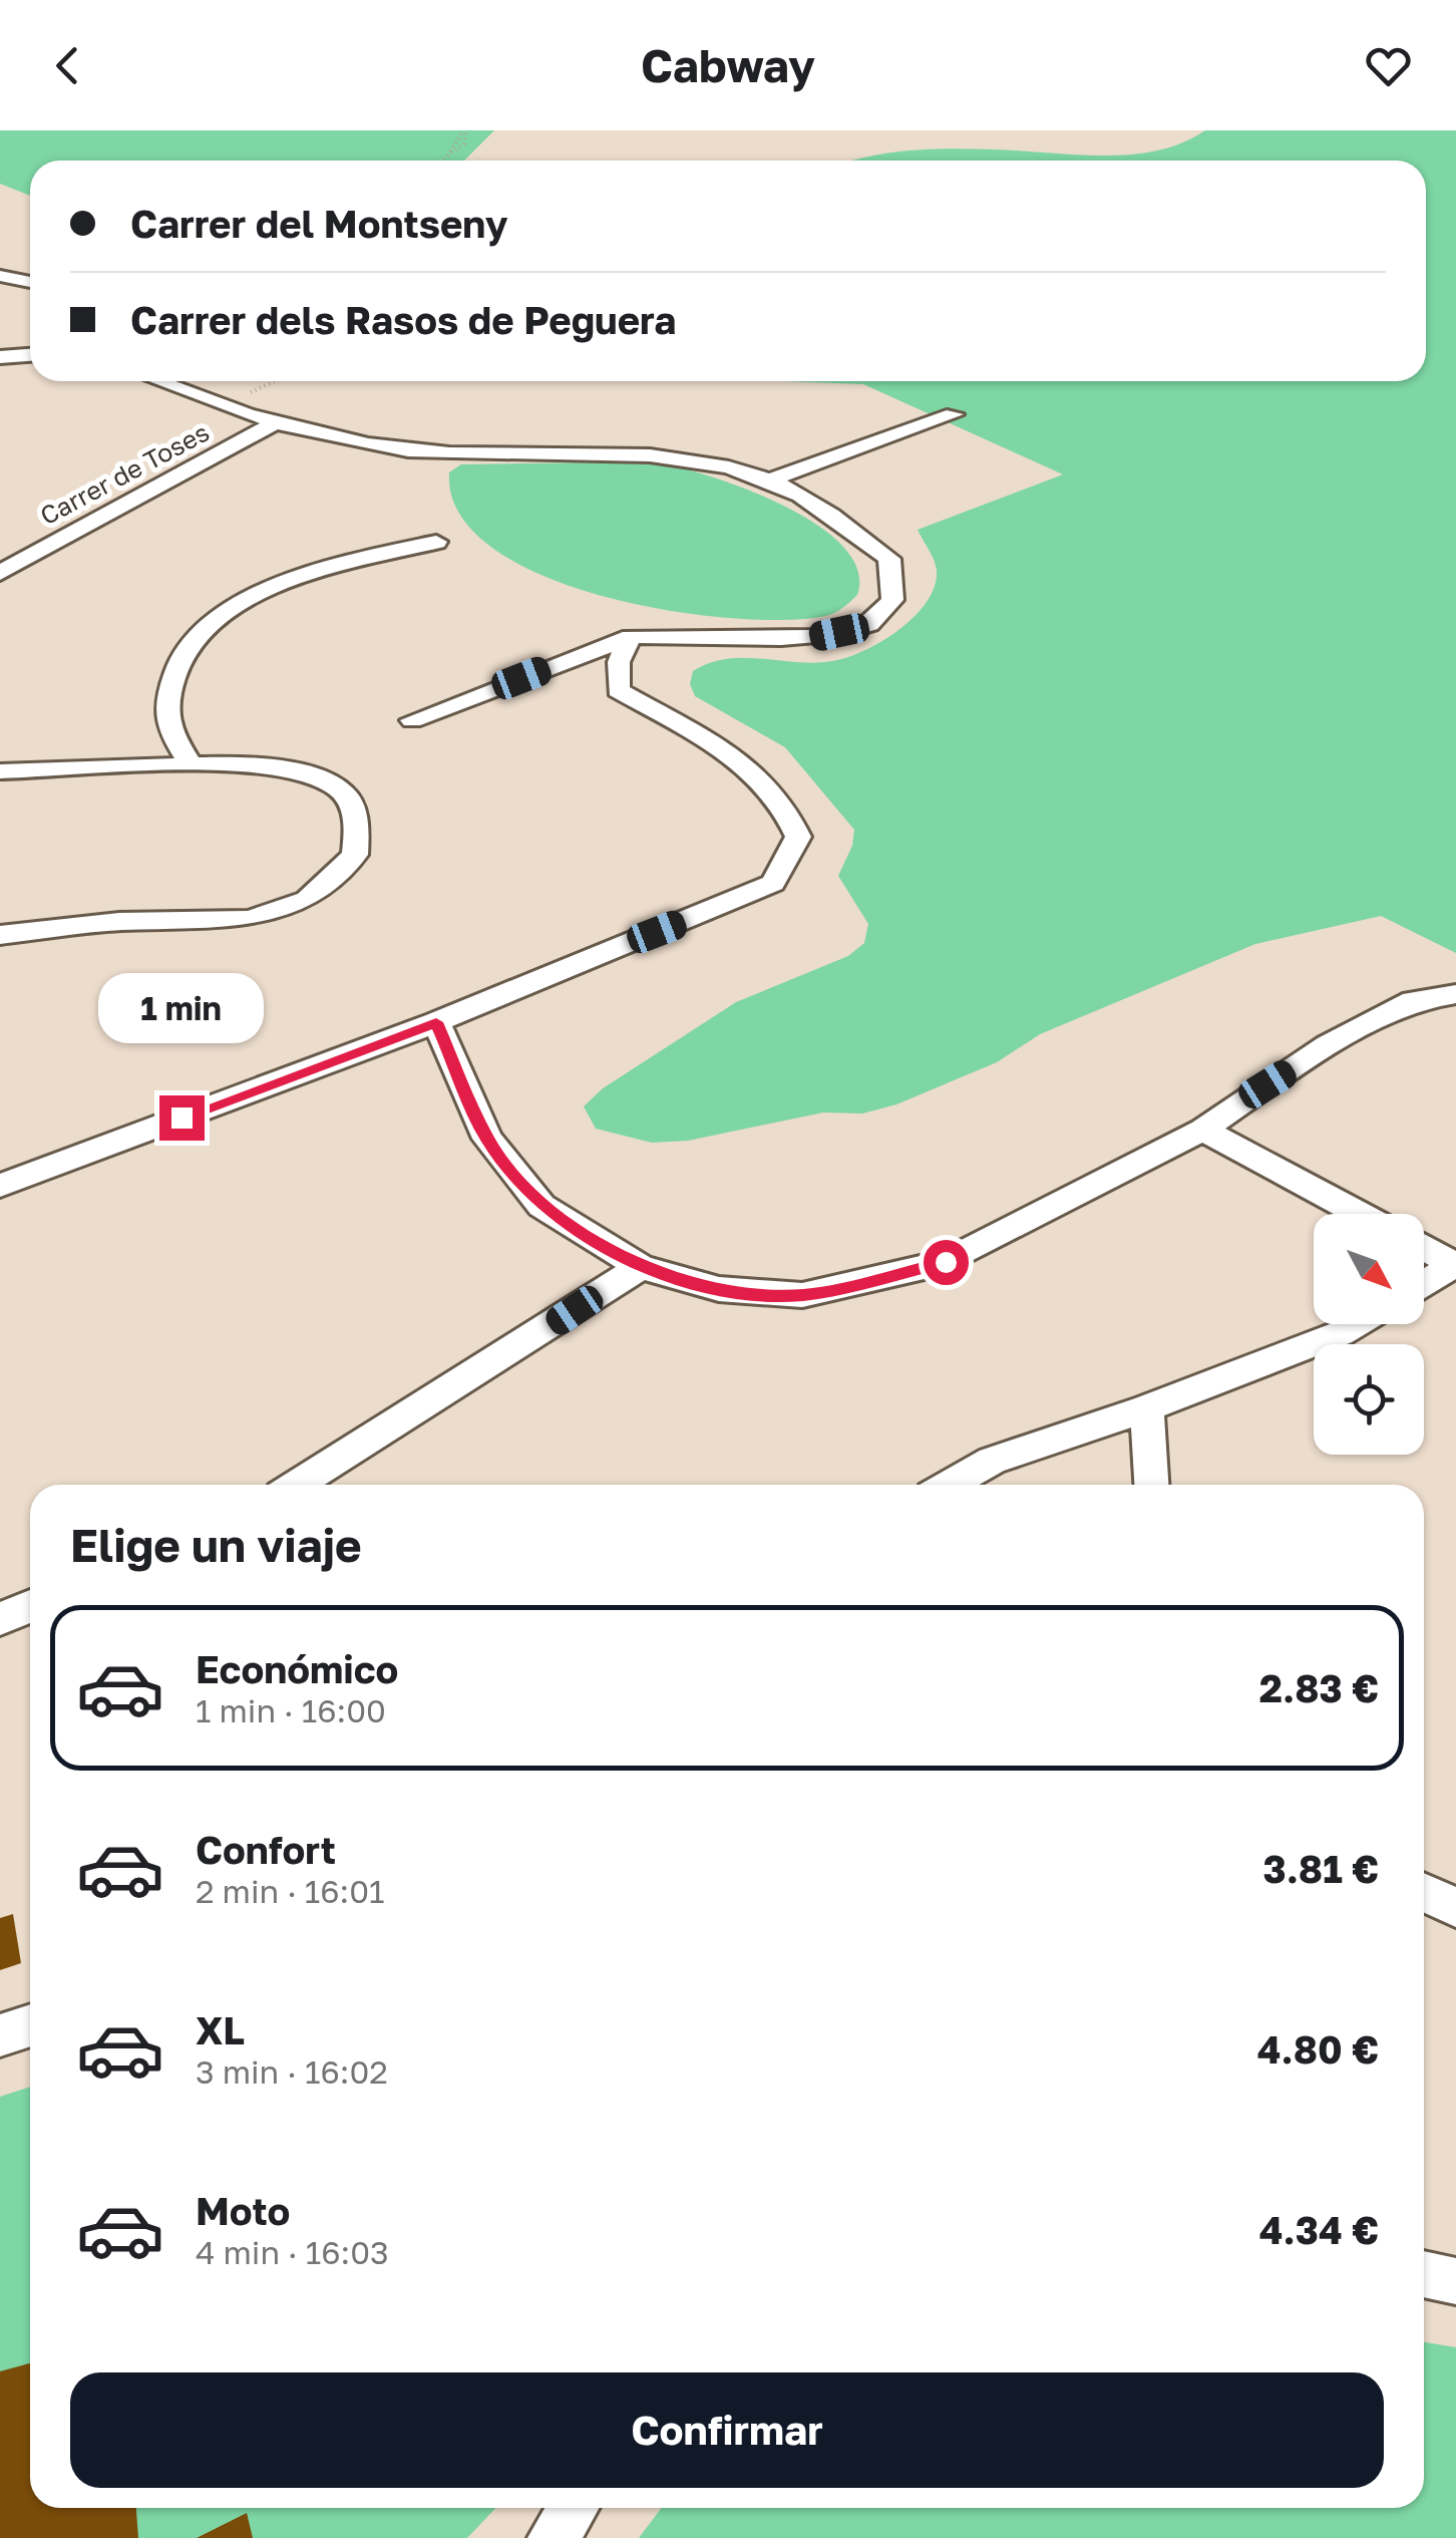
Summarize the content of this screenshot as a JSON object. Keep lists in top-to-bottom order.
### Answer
{
  "streets": {
    "street": ["Carrer de Toses"]
  },
  "north": "bottom right",
  "page": {
    "header": "Cabway",
    "banner": ["Carrer del Montseny", "Carrer dels Rasos de Peguera"],
    "bubble": "1 min",
    "heading": "Elige un viaje",
    "list": [
      {
        "name": "Económico",
        "note": "1 min · 16:00",
        "value": "2.83 €"
      },
      {
        "name": "Confort",
        "note": "2 min · 16:01",
        "value": "3.81 €"
      },
      {
        "name": "XL",
        "note": "3 min · 16:02",
        "value": "4.80 €"
      },
      {
        "name": "Moto",
        "note": "4 min · 16:03",
        "value": "4.34 €"
      }
    ],
    "buttons": "Confirmar"
  }
}
